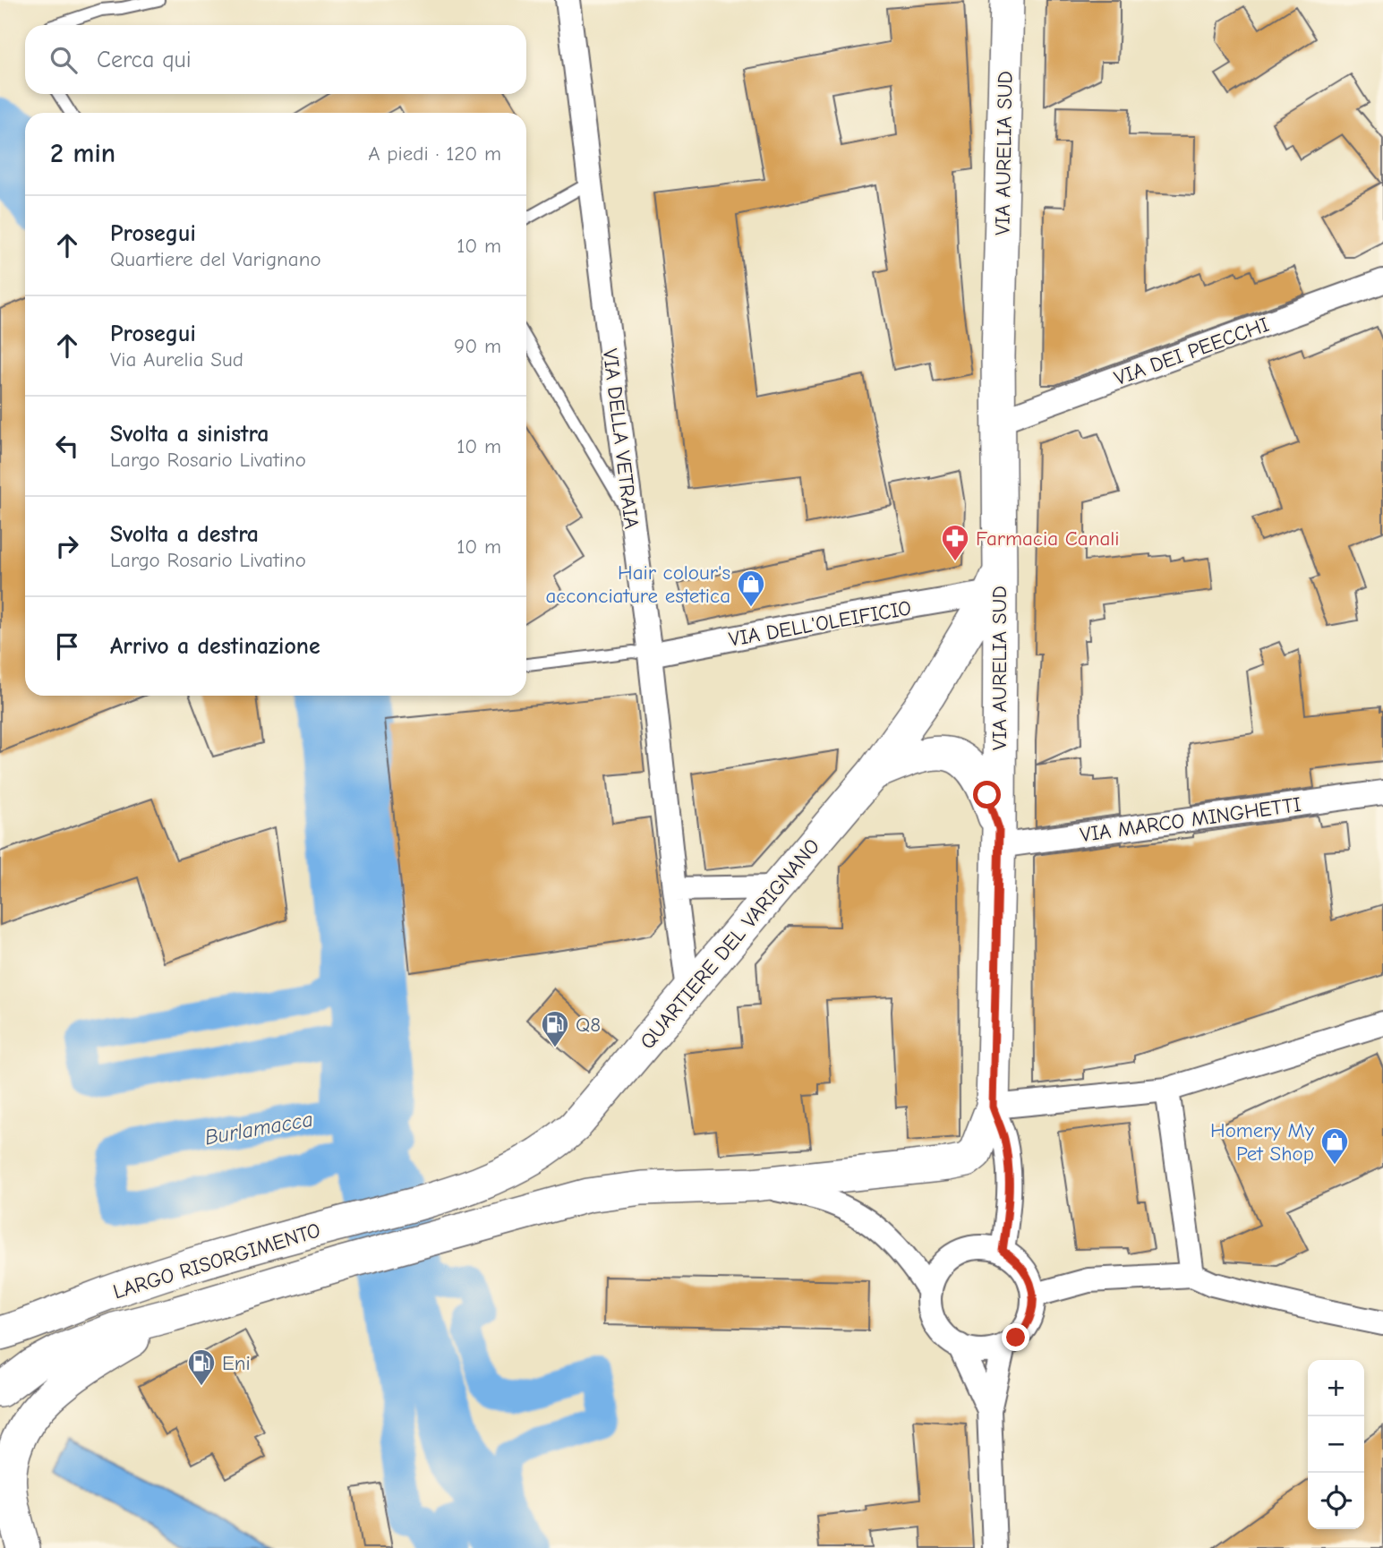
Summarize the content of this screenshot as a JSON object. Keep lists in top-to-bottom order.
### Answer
{
  "streets": {
    "main road": ["VIA AURELIA SUD", "QUARTIERE DEL VARIGNANO", "LARGO RISORGIMENTO"],
    "street": [
      "VIA DEI PEECCHI",
      "VIA DELLA VETRAIA",
      "VIA DELL'OLEIFICIO",
      "VIA MARCO MINGHETTI"
    ]
  },
  "crossings": [
    ["VIA AURELIA SUD", "VIA DEI PEECCHI"],
    ["VIA AURELIA SUD", "VIA DELL'OLEIFICIO"],
    ["VIA AURELIA SUD", "VIA MARCO MINGHETTI"],
    ["VIA AURELIA SUD", "QUARTIERE DEL VARIGNANO"],
    ["VIA DELLA VETRAIA", "VIA DELL'OLEIFICIO"],
    ["VIA DELLA VETRAIA", "QUARTIERE DEL VARIGNANO"],
    ["VIA MARCO MINGHETTI", "QUARTIERE DEL VARIGNANO"],
    ["QUARTIERE DEL VARIGNANO", "LARGO RISORGIMENTO"]
  ],
  "water": ["Burlamacca"],
  "places": {
    "pharmacy": ["Farmacia Canali"],
    "shop": ["Hair colour's acconciature estetica", "Homery My Pet Shop"],
    "fuel station": ["Q8", "Eni"]
  },
  "page": {
    "search": "Cerca qui",
    "heading": ["2 min", "A piedi · 120 m"],
    "list": [
      ["Prosegui", "Quartiere del Varignano", "10 m"],
      ["Prosegui", "Via Aurelia Sud", "90 m"],
      ["Svolta a sinistra", "Largo Rosario Livatino", "10 m"],
      ["Svolta a destra", "Largo Rosario Livatino", "10 m"],
      "Arrivo a destinazione"
    ],
    "map_buttons": ["+", "−"]
  }
}
